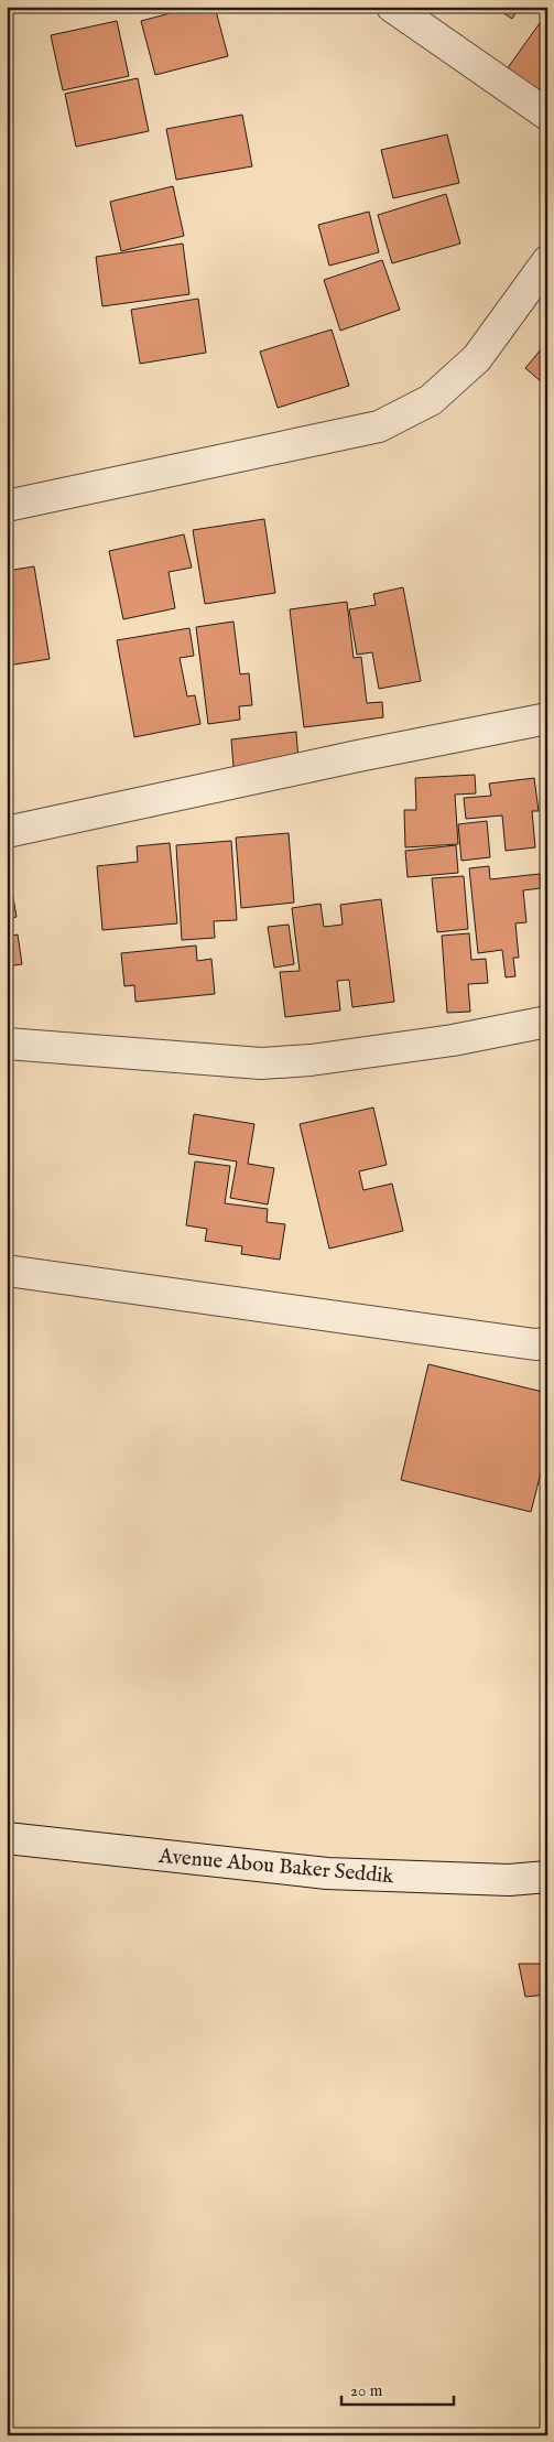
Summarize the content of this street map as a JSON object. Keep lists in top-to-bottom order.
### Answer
{
  "streets": {
    "street": ["Avenue Abou Baker Seddik"]
  },
  "scale_bar": "20 m"
}
